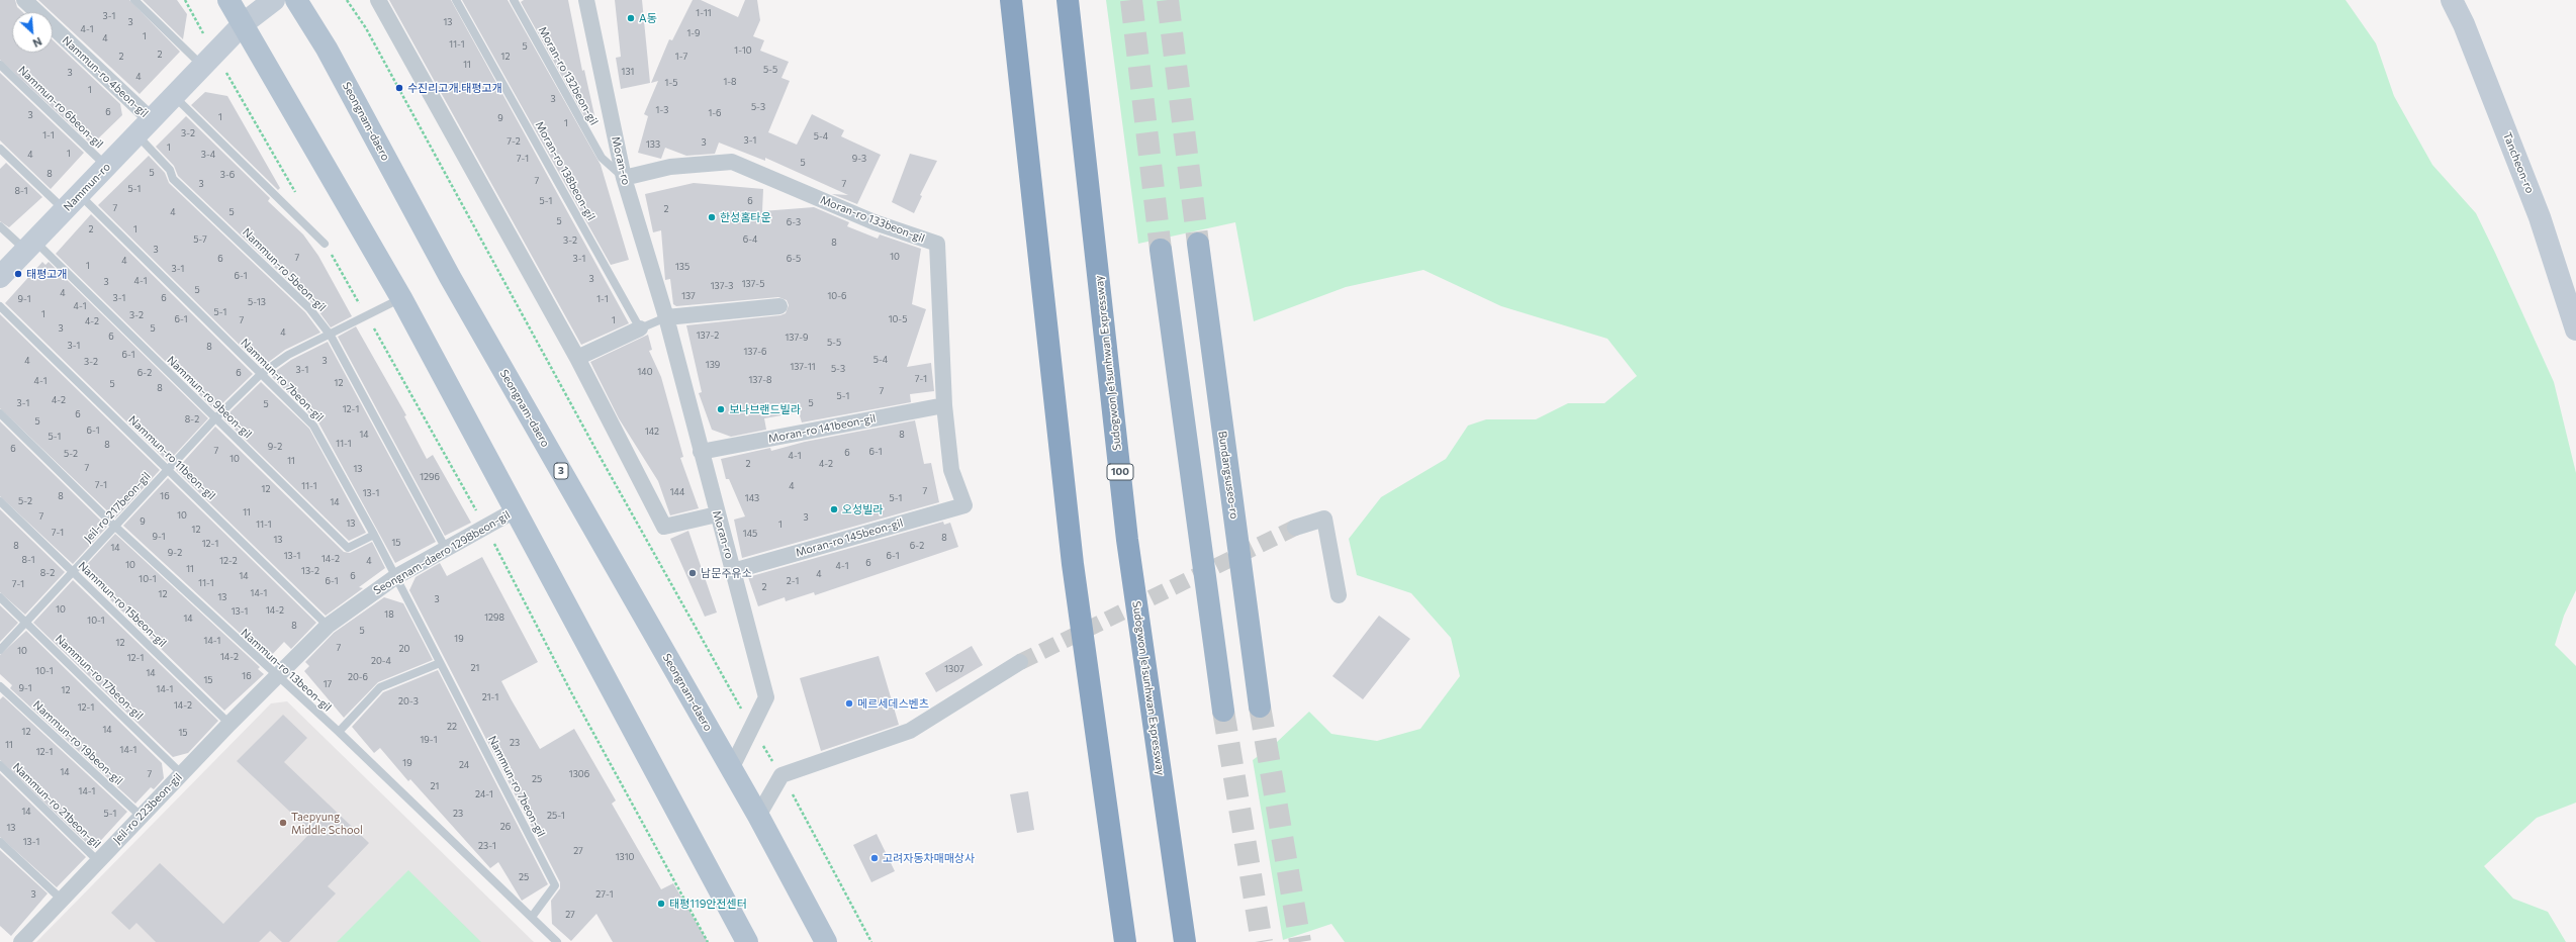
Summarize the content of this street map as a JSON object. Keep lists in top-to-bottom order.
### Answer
{
  "streets": {
    "highway": ["Sudogwon Je1sunhwan Expressway", "100", "Bundangsuseo-ro"],
    "main road": [
      "Seongnam-daero",
      "Tancheon-ro",
      "Nammun-ro",
      "3"
    ],
    "street": [
      "Nammun-ro 4beon-gil",
      "Moran-ro",
      "Moran-ro 133beon-gil",
      "Moran-ro 141beon-gil",
      "Moran-ro 145beon-gil",
      "Seongnam-daero 1298beon-gil",
      "Jeil-ro 223beon-gil"
    ],
    "lane": [
      "Moran-ro 132beon-gil",
      "Nammun-ro 6beon-gil",
      "Moran-ro 138beon-gil",
      "Nammun-ro 5beon-gil",
      "Nammun-ro 7beon-gil",
      "Nammun-ro 9beon-gil",
      "Nammun-ro 11beon-gil",
      "Jeil-ro 217beon-gil",
      "Nammun-ro 15beon-gil",
      "Nammun-ro 13beon-gil",
      "Nammun-ro 17beon-gil",
      "Nammun-ro 19beon-gil",
      "Nammun-ro 21beon-gil"
    ]
  },
  "crossings": [
    ["Moran-ro 132beon-gil", "Moran-ro"],
    ["Moran-ro 132beon-gil", "Moran-ro 133beon-gil"],
    ["Nammun-ro 4beon-gil", "Nammun-ro"],
    ["Nammun-ro 4beon-gil", "Nammun-ro 5beon-gil"],
    ["Nammun-ro 6beon-gil", "Nammun-ro"],
    ["Seongnam-daero", "Moran-ro"],
    ["Moran-ro", "Moran-ro 133beon-gil"],
    ["Moran-ro", "Moran-ro 141beon-gil"],
    ["Moran-ro", "Moran-ro 145beon-gil"],
    ["Nammun-ro", "Nammun-ro 5beon-gil"],
    ["Nammun-ro", "Nammun-ro 7beon-gil"],
    ["Nammun-ro", "Nammun-ro 9beon-gil"],
    ["Moran-ro 133beon-gil", "Moran-ro 141beon-gil"],
    ["Moran-ro 133beon-gil", "Moran-ro 145beon-gil"],
    ["Nammun-ro 5beon-gil", "Jeil-ro 217beon-gil"],
    ["Nammun-ro 5beon-gil", "Seongnam-daero 1298beon-gil"],
    ["Nammun-ro 7beon-gil", "Nammun-ro 9beon-gil"],
    ["Nammun-ro 7beon-gil", "Jeil-ro 217beon-gil"],
    ["Nammun-ro 7beon-gil", "Seongnam-daero 1298beon-gil"],
    ["Nammun-ro 7beon-gil", "Nammun-ro 13beon-gil"],
    ["Nammun-ro 9beon-gil", "Jeil-ro 217beon-gil"],
    ["Nammun-ro 11beon-gil", "Jeil-ro 217beon-gil"],
    ["Nammun-ro 11beon-gil", "Seongnam-daero 1298beon-gil"],
    ["Jeil-ro 217beon-gil", "Nammun-ro 15beon-gil"],
    ["Jeil-ro 217beon-gil", "Nammun-ro 13beon-gil"],
    ["Jeil-ro 217beon-gil", "Nammun-ro 17beon-gil"],
    ["Seongnam-daero 1298beon-gil", "Nammun-ro 13beon-gil"],
    ["Seongnam-daero 1298beon-gil", "Jeil-ro 223beon-gil"],
    ["Nammun-ro 15beon-gil", "Jeil-ro 223beon-gil"],
    ["Nammun-ro 13beon-gil", "Jeil-ro 223beon-gil"],
    ["Nammun-ro 17beon-gil", "Jeil-ro 223beon-gil"],
    ["Nammun-ro 19beon-gil", "Jeil-ro 223beon-gil"],
    ["Nammun-ro 21beon-gil", "Jeil-ro 223beon-gil"]
  ],
  "places": [
    "A동",
    "수진리고개.태평고개",
    "한성홈타운",
    "태평고개",
    "보나브랜드빌라",
    "오성빌라",
    "남문주유소",
    "메르세데스벤츠",
    "Taepyung Middle School",
    "고려자동차매매상사",
    "태평119안전센터"
  ],
  "house_numbers": [
    "1-11",
    "3-1",
    "3",
    "13",
    "4-1",
    "1-9",
    "1",
    "4",
    "11-1",
    "5",
    "1-10",
    "2",
    "2",
    "12",
    "1-7",
    "11",
    "5-5",
    "131",
    "3",
    "4",
    "1-8",
    "1-5",
    "1",
    "3",
    "5-3",
    "1-3",
    "6",
    "1-6",
    "3",
    "1",
    "9",
    "1",
    "3-2",
    "1-1",
    "5-4",
    "3-1",
    "7-2",
    "3",
    "133",
    "1",
    "1",
    "4",
    "3-4",
    "7-1",
    "9-3",
    "5",
    "5",
    "8",
    "3-6",
    "7",
    "3",
    "7",
    "5-1",
    "8-1",
    "5-1",
    "6",
    "7",
    "2",
    "4",
    "5",
    "5",
    "6-3",
    "2",
    "1",
    "5-7",
    "6-4",
    "3-2",
    "8",
    "3",
    "10",
    "7",
    "6",
    "3-1",
    "6-5",
    "4",
    "1",
    "135",
    "3-1",
    "6-1",
    "3",
    "4-1",
    "3",
    "137-5",
    "137-3",
    "5",
    "4",
    "137",
    "10-6",
    "3-1",
    "6",
    "9-1",
    "1-1",
    "5-13",
    "4-1",
    "5-1",
    "1",
    "3-2",
    "6-1",
    "10-5",
    "7",
    "1",
    "4-2",
    "3",
    "5",
    "4",
    "137-2",
    "6",
    "137-9",
    "5-5",
    "3-1",
    "8",
    "137-6",
    "6-1",
    "5-4",
    "4",
    "3",
    "3-2",
    "139",
    "137-11",
    "5-3",
    "3-1",
    "140",
    "6-2",
    "6",
    "7-1",
    "137-8",
    "4-1",
    "12",
    "5",
    "8",
    "7",
    "5-1",
    "4-2",
    "3-1",
    "5",
    "5",
    "12-1",
    "6",
    "8-2",
    "5",
    "6-1",
    "142",
    "14",
    "8",
    "5-1",
    "11-1",
    "8",
    "9-2",
    "6",
    "7",
    "6-1",
    "6",
    "5-2",
    "4-1",
    "10",
    "11",
    "2",
    "4-2",
    "7",
    "13",
    "1296",
    "7-1",
    "11-1",
    "4",
    "12",
    "7",
    "144",
    "13-1",
    "8",
    "16",
    "143",
    "5-1",
    "5-2",
    "14",
    "11",
    "10",
    "7",
    "3",
    "9",
    "13",
    "11-1",
    "1",
    "12",
    "7-1",
    "145",
    "9-1",
    "8",
    "13",
    "15",
    "12-1",
    "8",
    "6-2",
    "14",
    "9-2",
    "13-1",
    "6-1",
    "14-2",
    "8-1",
    "12-2",
    "4",
    "6",
    "10",
    "4-1",
    "11",
    "13-2",
    "8-2",
    "4",
    "14",
    "6",
    "10-1",
    "6-1",
    "2-1",
    "11-1",
    "7-1",
    "2",
    "14-1",
    "12",
    "13",
    "3",
    "10",
    "14-2",
    "13-1",
    "18",
    "1298",
    "14",
    "10-1",
    "8",
    "5",
    "19",
    "14-1",
    "12",
    "7",
    "20",
    "10",
    "14-2",
    "12-1",
    "20-4",
    "21",
    "1307",
    "10-1",
    "14",
    "16",
    "20-6",
    "15",
    "17",
    "9-1",
    "14-1",
    "12",
    "21-1",
    "20-3",
    "14-2",
    "12-1",
    "22",
    "14",
    "12",
    "15",
    "19-1",
    "23",
    "11",
    "14-1",
    "12-1",
    "19",
    "24",
    "14",
    "7",
    "1306",
    "25",
    "21",
    "14-1",
    "24-1",
    "14",
    "5-1",
    "23",
    "25-1",
    "26",
    "13",
    "13-1",
    "23-1",
    "27",
    "1310",
    "25",
    "3",
    "27-1",
    "27"
  ],
  "north": "bottom right"
}
